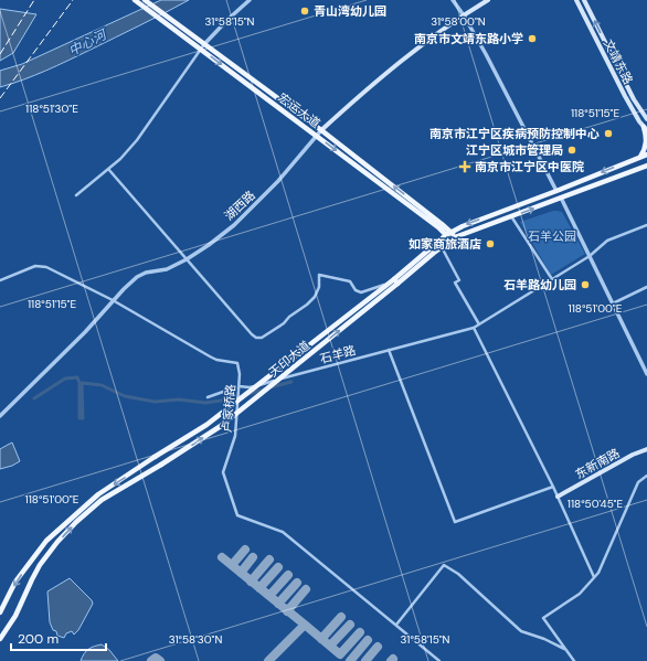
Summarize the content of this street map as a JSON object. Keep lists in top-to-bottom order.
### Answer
{
  "streets": {
    "main road": [
      "文靖东路",
      "宏运大道",
      "湖西路",
      "天印大道",
      "东新南路"
    ],
    "street": ["石羊路", "卢家桥路"]
  },
  "crossings": [
    ["宏运大道", "湖西路"],
    ["宏运大道", "天印大道"],
    ["湖西路", "卢家桥路"],
    ["石羊路", "卢家桥路"]
  ],
  "water": ["中心河"],
  "parks": ["石羊公园"],
  "places": {
    "other": [
      "青山湾幼儿园",
      "南京市文靖东路小学",
      "南京市江宁区疾病预防控制中心",
      "江宁区城市管理局",
      "如家商旅酒店",
      "石羊路幼儿园"
    ],
    "health": ["南京市江宁区中医院"]
  },
  "scale_bar": "200 m",
  "coordinates": [
    "31°58'15\"N",
    "31°58'00\"N",
    "118°51'30\"E",
    "118°51'15\"E",
    "118°51'00\"E",
    "118°50'45\"E",
    "31°58'30\"N"
  ]
}
